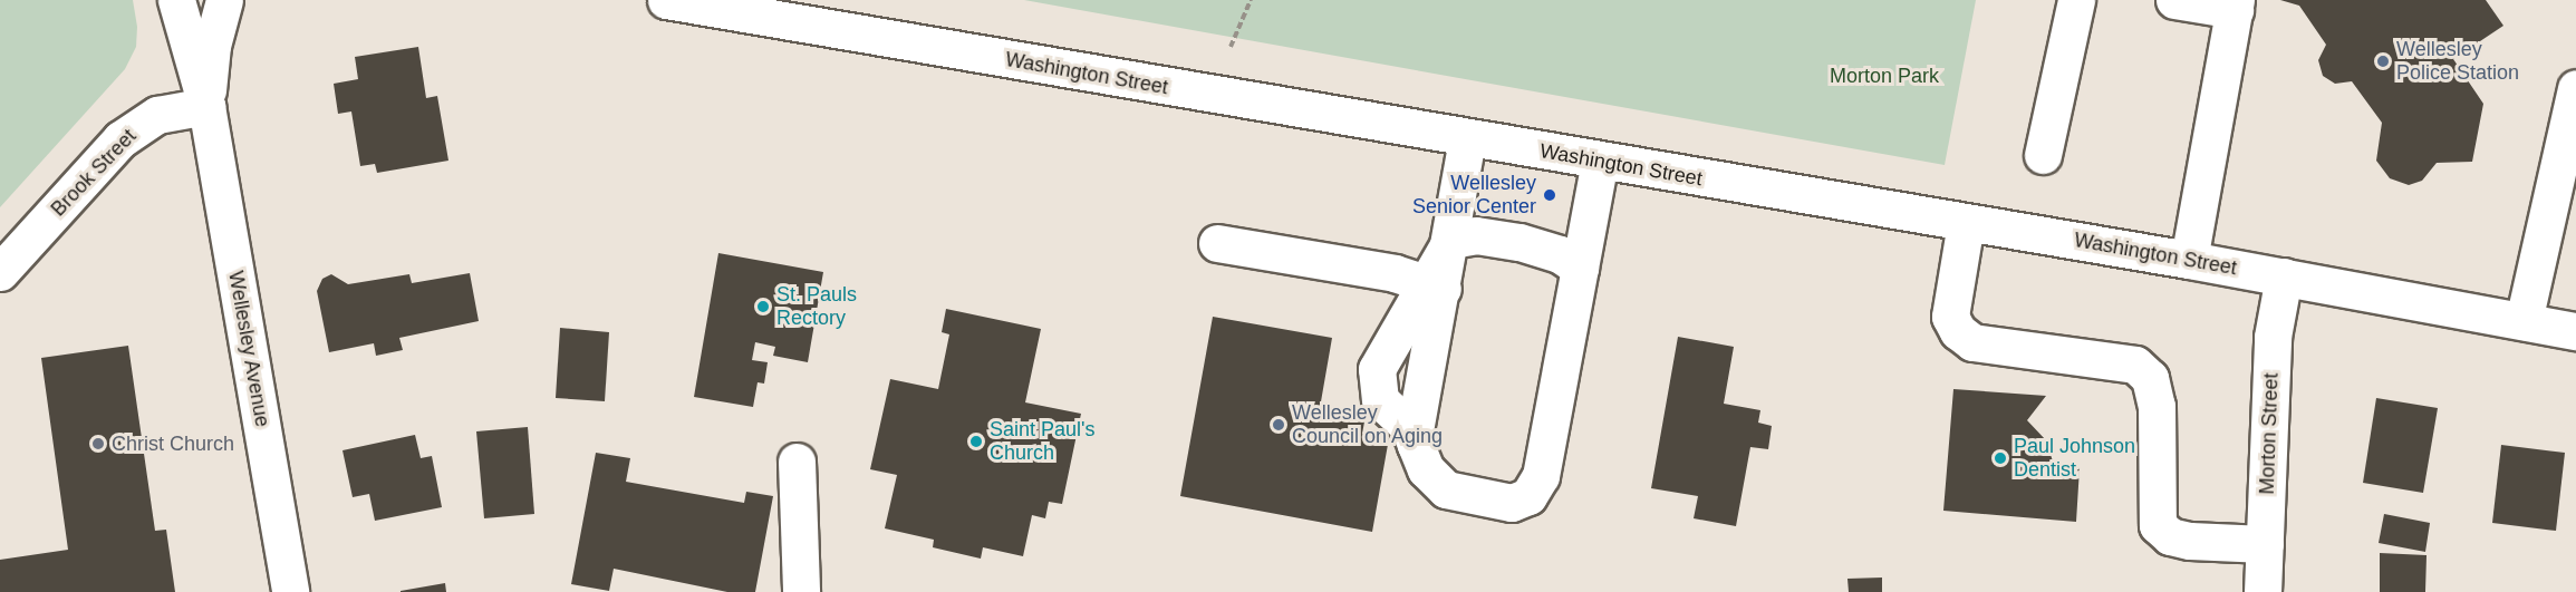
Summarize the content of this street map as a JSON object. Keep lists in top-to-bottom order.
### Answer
{
  "streets": {
    "main road": [
      "Washington Street",
      "Brook Street",
      "Wellesley Avenue",
      "Morton Street"
    ]
  },
  "crossings": [
    ["Washington Street", "Morton Street"],
    ["Brook Street", "Wellesley Avenue"]
  ],
  "parks": ["Morton Park"],
  "places": [
    "Wellesley Police Station",
    "Wellesley Senior Center",
    "St. Pauls Rectory",
    "Wellesley Council on Aging",
    "Saint Paul's Church",
    "Christ Church",
    "Paul Johnson Dentist"
  ]
}
